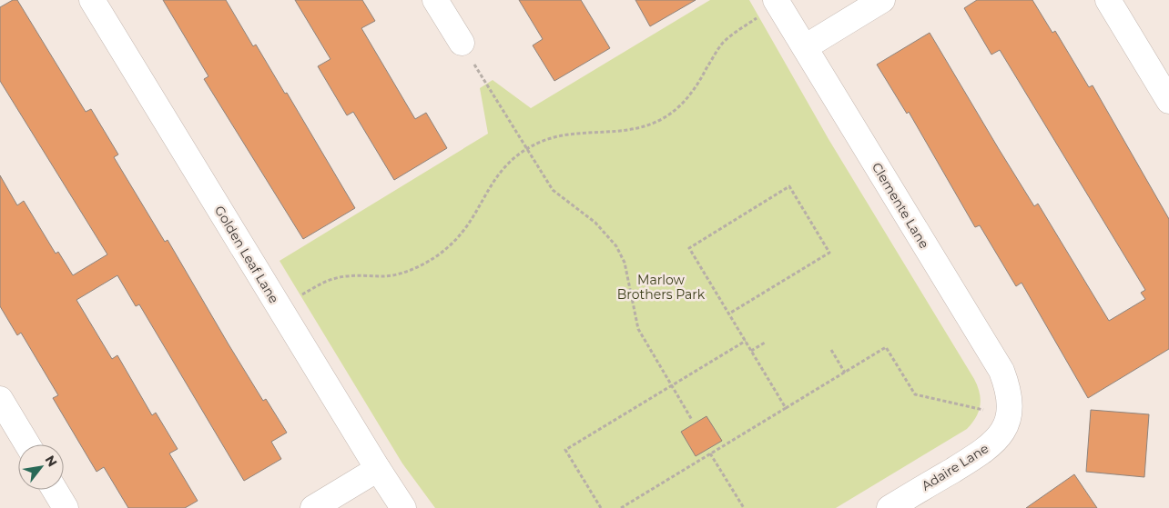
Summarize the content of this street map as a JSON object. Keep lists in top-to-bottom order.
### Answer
{
  "streets": {
    "street": ["Clemente Lane", "Golden Leaf Lane", "Adaire Lane"]
  },
  "crossings": [
    ["Clemente Lane", "Adaire Lane"]
  ],
  "parks": ["Marlow Brothers Park"],
  "north": "top right"
}
